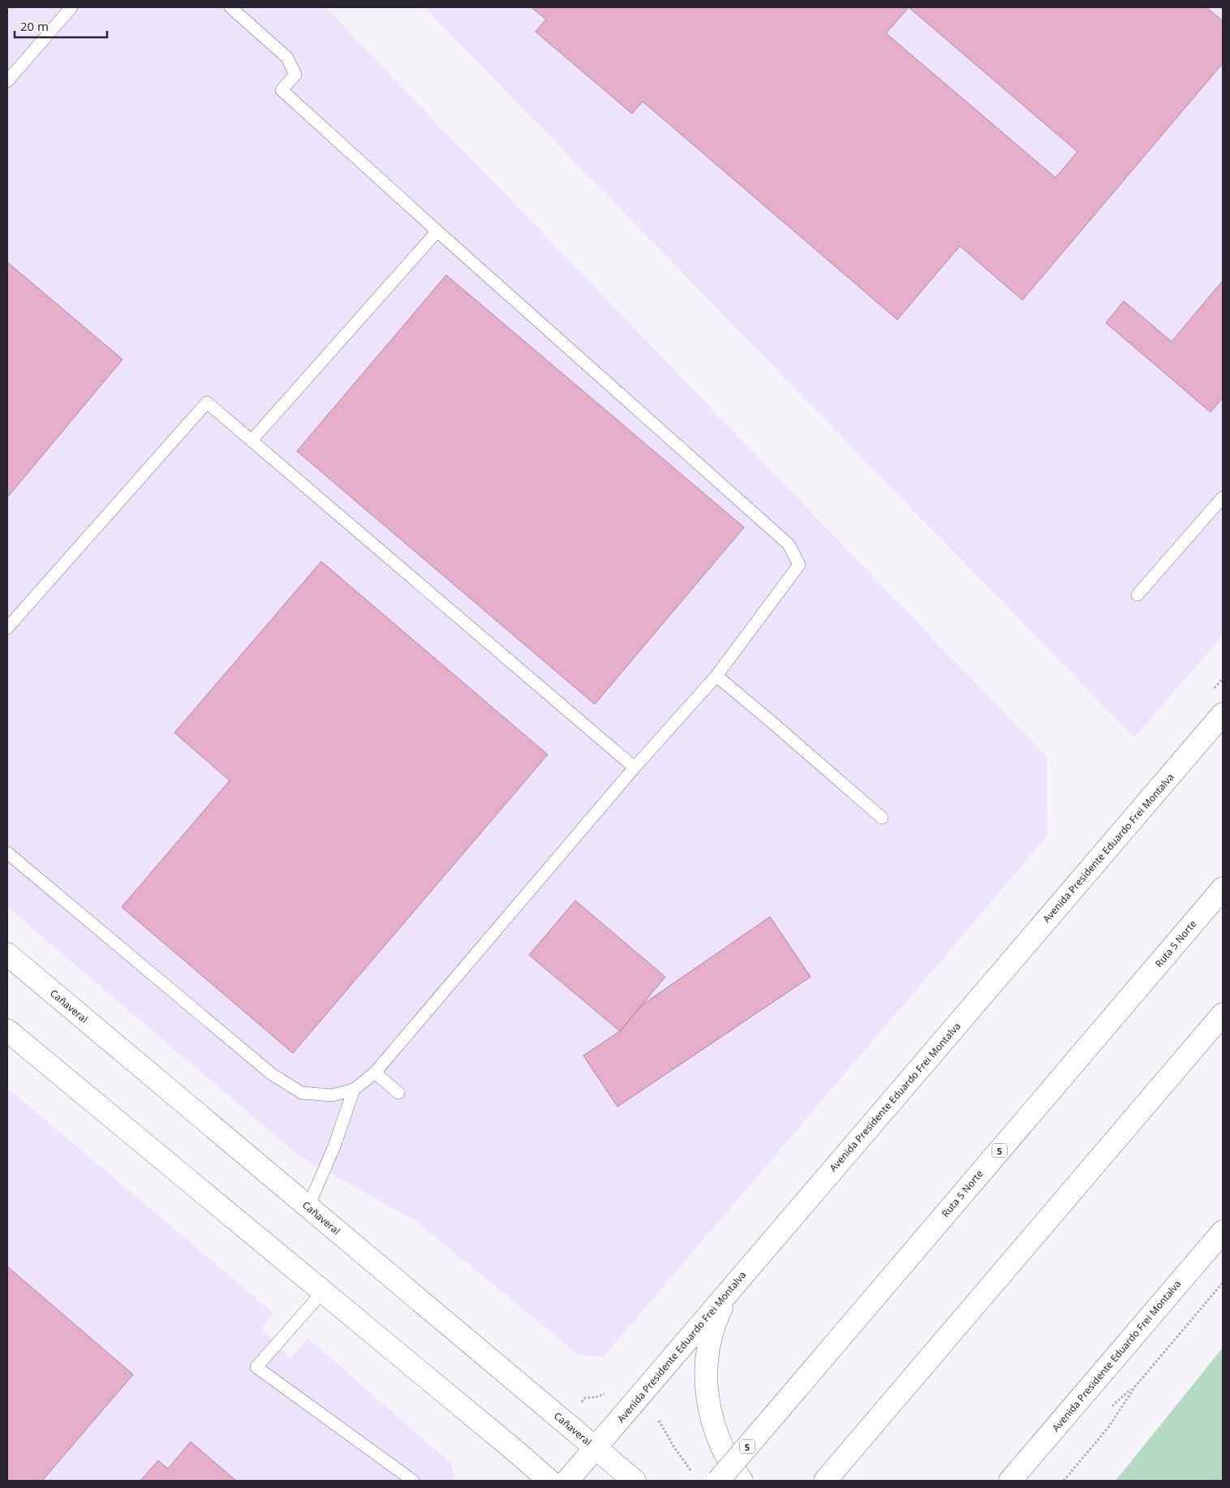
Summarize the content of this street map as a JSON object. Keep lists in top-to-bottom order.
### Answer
{
  "streets": {
    "main road": [
      "Avenida Presidente Eduardo Frei Montalva",
      "Ruta 5 Norte",
      "Cañaveral",
      "5"
    ]
  },
  "crossings": [
    ["Avenida Presidente Eduardo Frei Montalva", "Cañaveral"]
  ],
  "scale_bar": "20 m"
}
